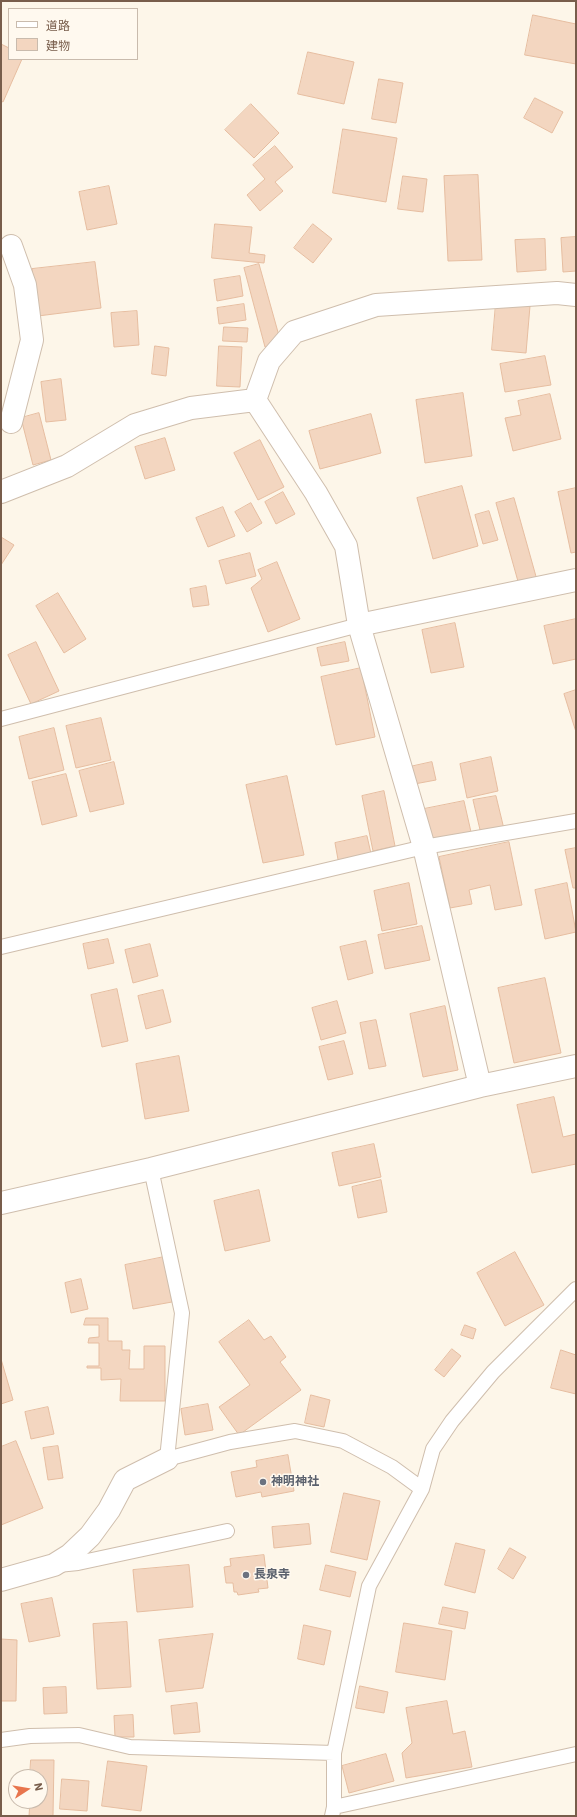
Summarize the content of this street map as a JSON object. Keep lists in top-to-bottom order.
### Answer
{
  "places": ["神明神社", "長泉寺"],
  "legend": ["道路", "建物"],
  "north": "right"
}
